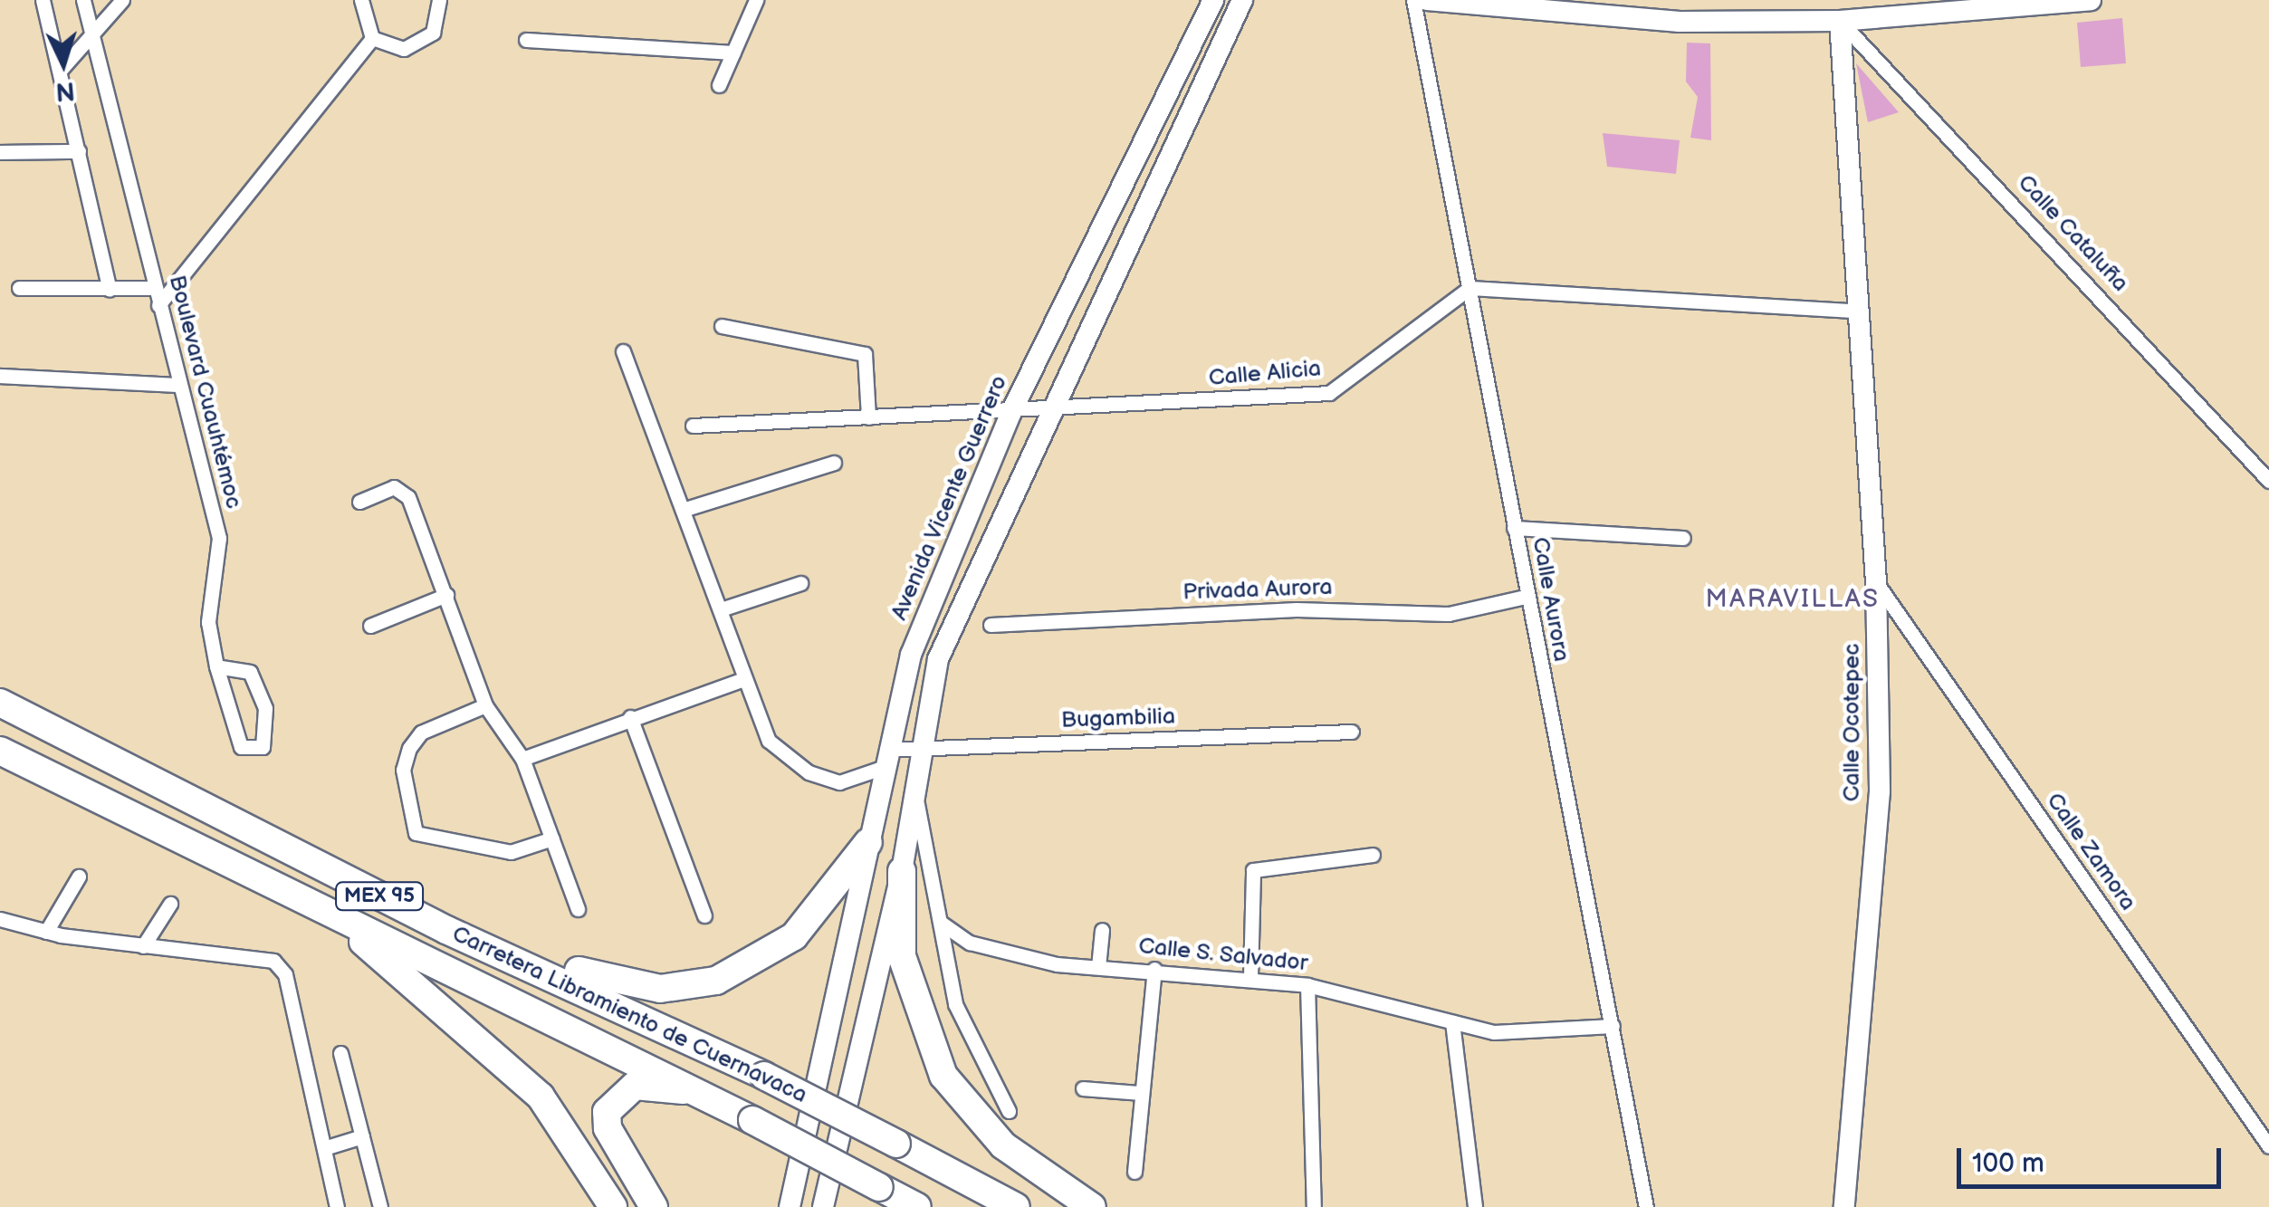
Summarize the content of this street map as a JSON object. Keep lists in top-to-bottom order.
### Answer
{
  "streets": {
    "highway": ["MEX 95", "Carretera Libramiento de Cuernavaca"],
    "main road": ["Avenida Vicente Guerrero", "Calle Ocotepec"],
    "street": [
      "Calle Cataluña",
      "Calle Alicia",
      "Boulevard Cuauhtémoc",
      "Privada Aurora",
      "Calle Aurora",
      "Bugambilia",
      "Calle Zamora",
      "Calle S. Salvador"
    ]
  },
  "crossings": [
    ["Calle Cataluña", "Calle Ocotepec"],
    ["Calle Alicia", "Avenida Vicente Guerrero"],
    ["Calle Alicia", "Calle Aurora"],
    ["Avenida Vicente Guerrero", "Bugambilia"],
    ["Privada Aurora", "Calle Aurora"],
    ["Calle Aurora", "Calle S. Salvador"],
    ["Calle Ocotepec", "Calle Zamora"]
  ],
  "districts": ["MARAVILLAS"],
  "scale_bar": "100 m",
  "north": "bottom"
}
